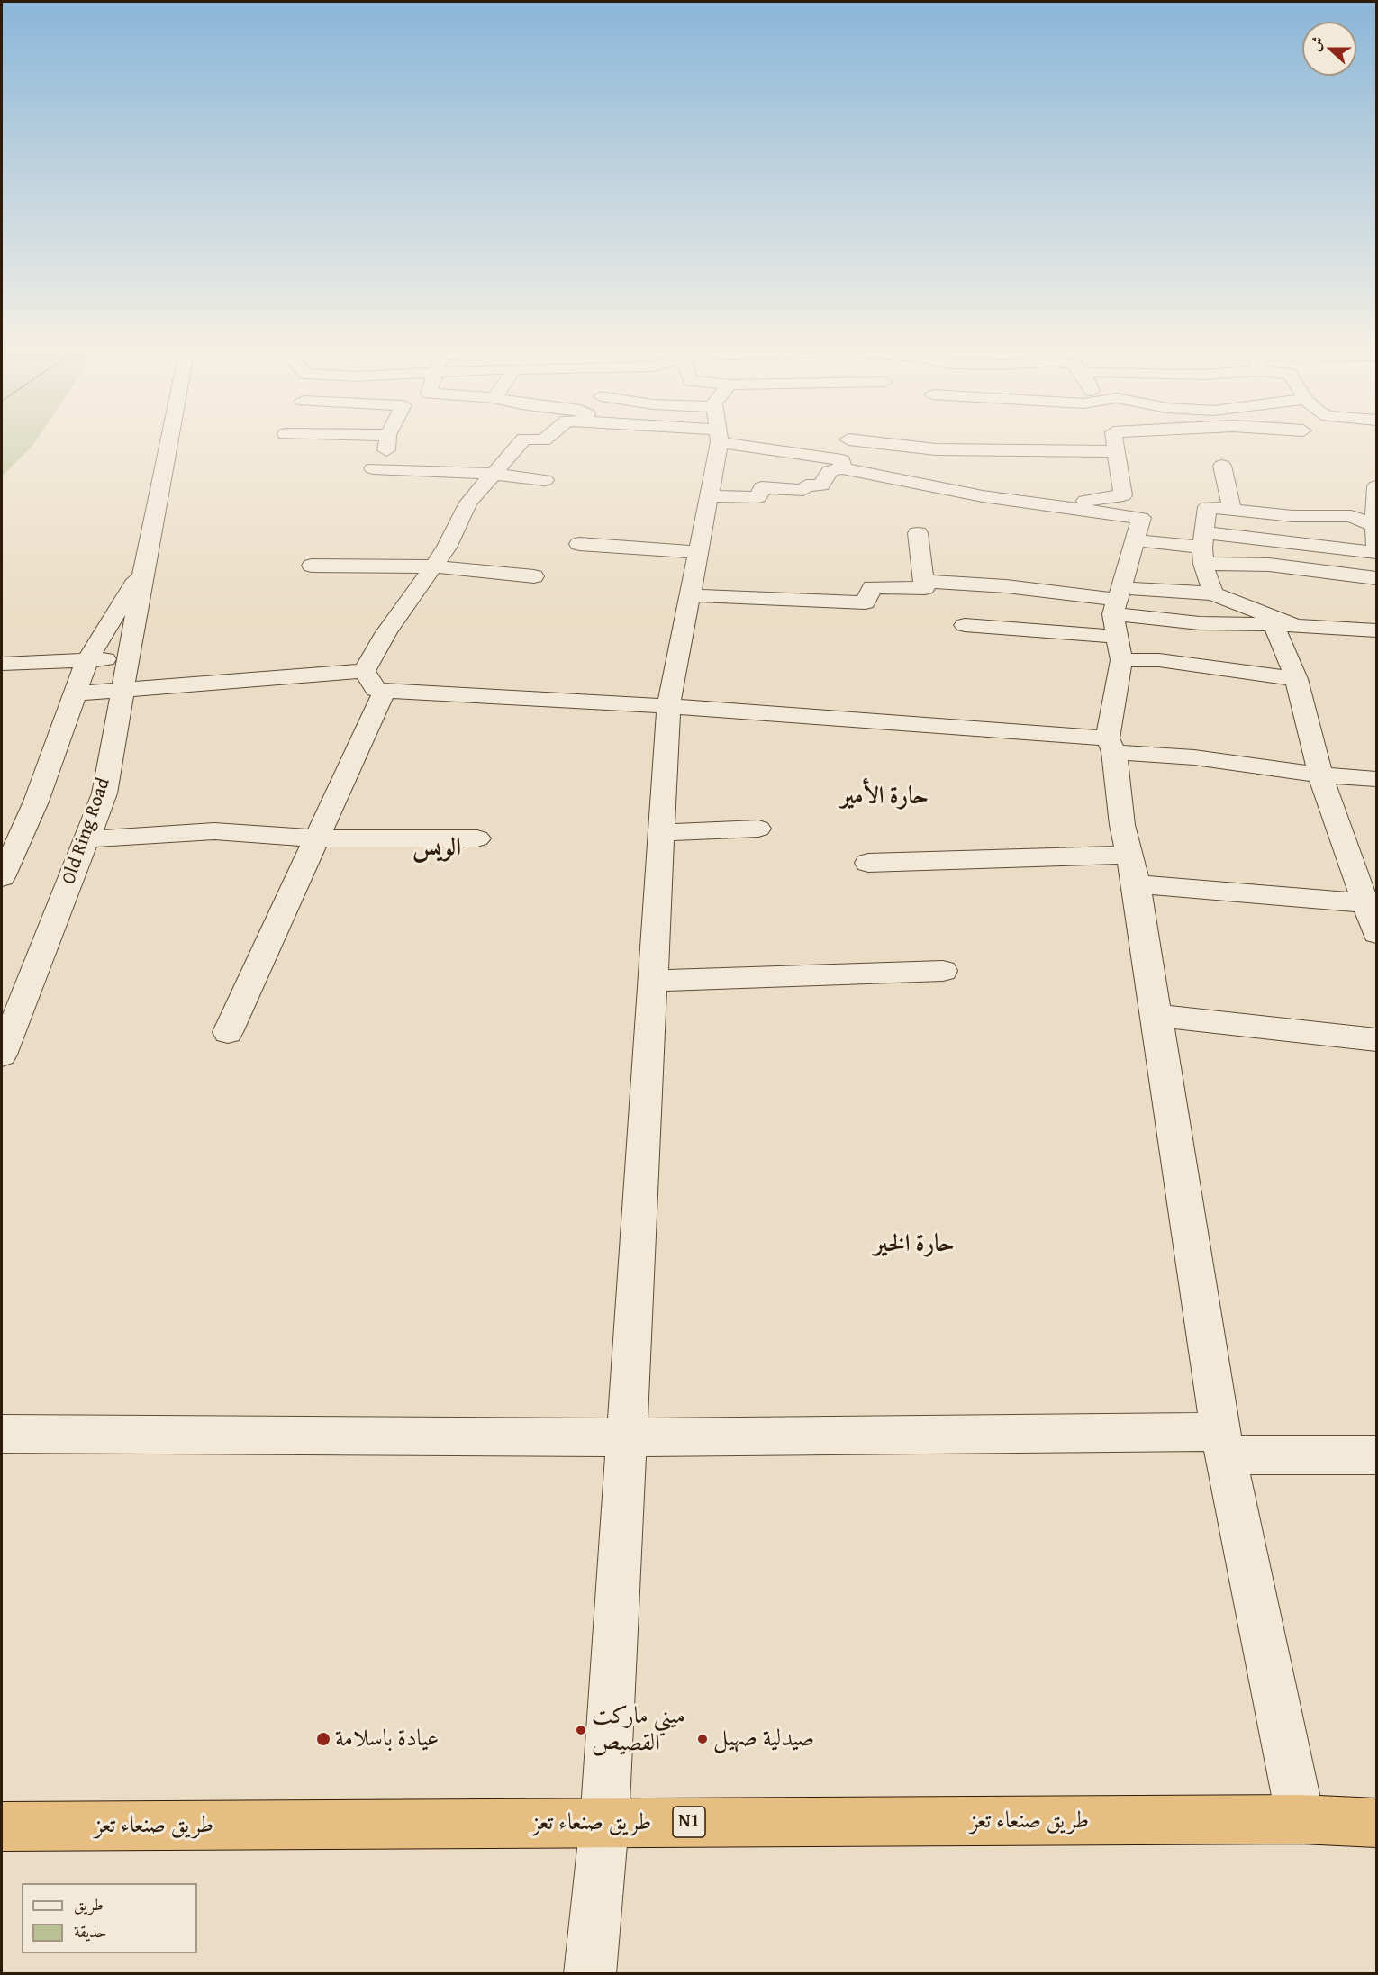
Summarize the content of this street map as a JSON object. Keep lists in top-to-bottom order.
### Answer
{
  "streets": {
    "highway": ["طريق صنعاء تعز", "N1"],
    "street": ["Old Ring Road"]
  },
  "districts": ["حارة الأمير", "الويس", "حارة الخير"],
  "places": ["ميني ماركت القصيص", "عيادة باسلامة", "صيدلية صهيل"],
  "legend": ["طريق", "حديقة"],
  "north": "left"
}
